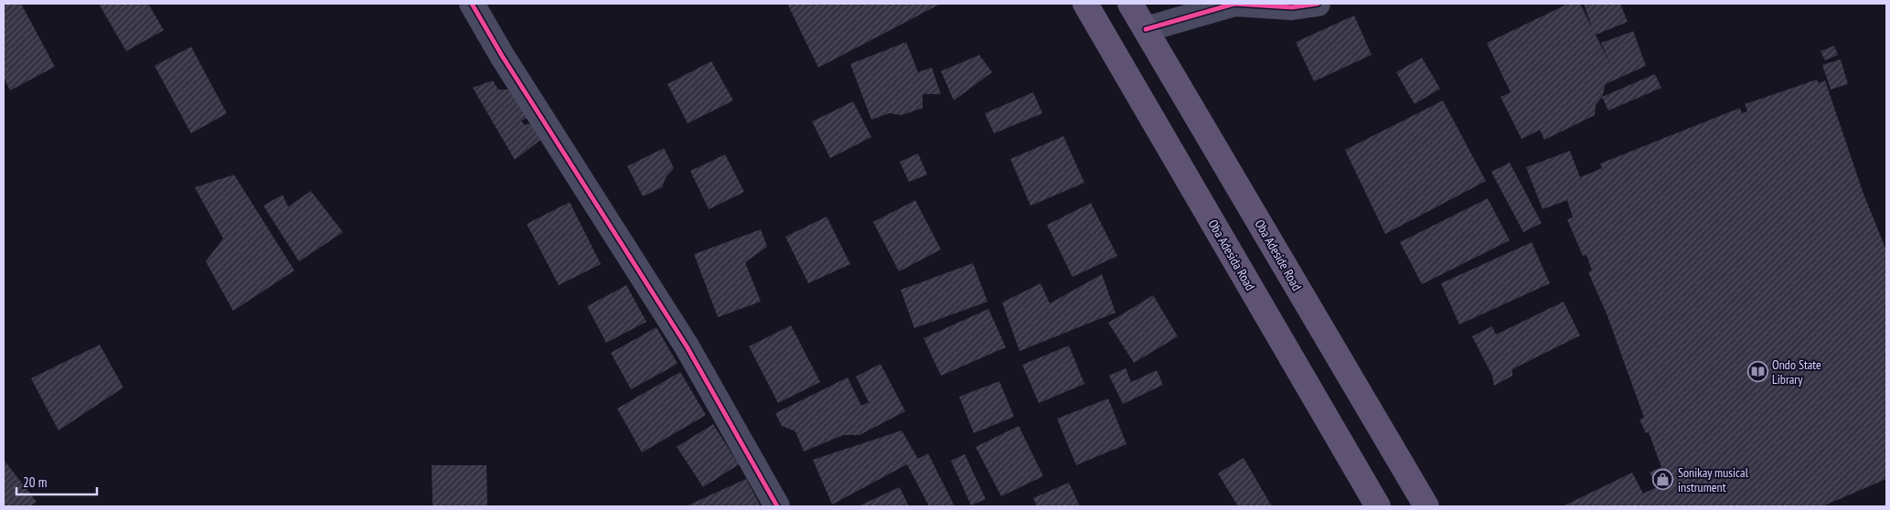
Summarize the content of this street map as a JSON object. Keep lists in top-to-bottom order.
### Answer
{
  "streets": {
    "main road": ["Oba Adesida Road", "Oba Adeside Road"]
  },
  "places": {
    "library": ["Ondo State Library"],
    "shop": ["Sonikay musical instrument"]
  },
  "scale_bar": "20 m"
}
